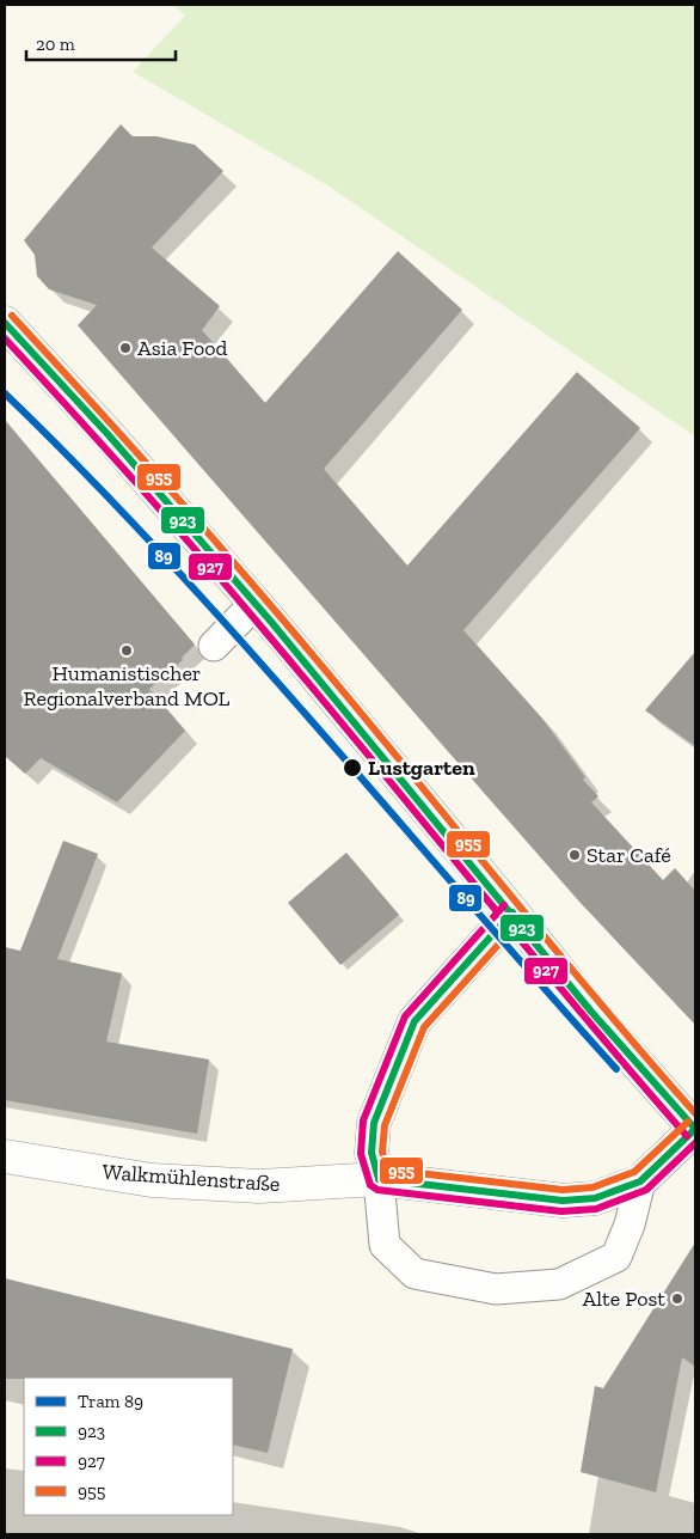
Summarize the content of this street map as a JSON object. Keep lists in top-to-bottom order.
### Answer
{
  "streets": {
    "street": ["Walkmühlenstraße"]
  },
  "places": [
    "Asia Food",
    "Humanistischer Regionalverband MOL",
    "Lustgarten",
    "Star Café",
    "Alte Post"
  ],
  "lines": [
    "transit line 955",
    "transit line 923",
    "transit line 927",
    "tram line 89"
  ],
  "legend": [
    "Tram 89",
    "923",
    "927",
    "955"
  ],
  "scale_bar": "20 m"
}
